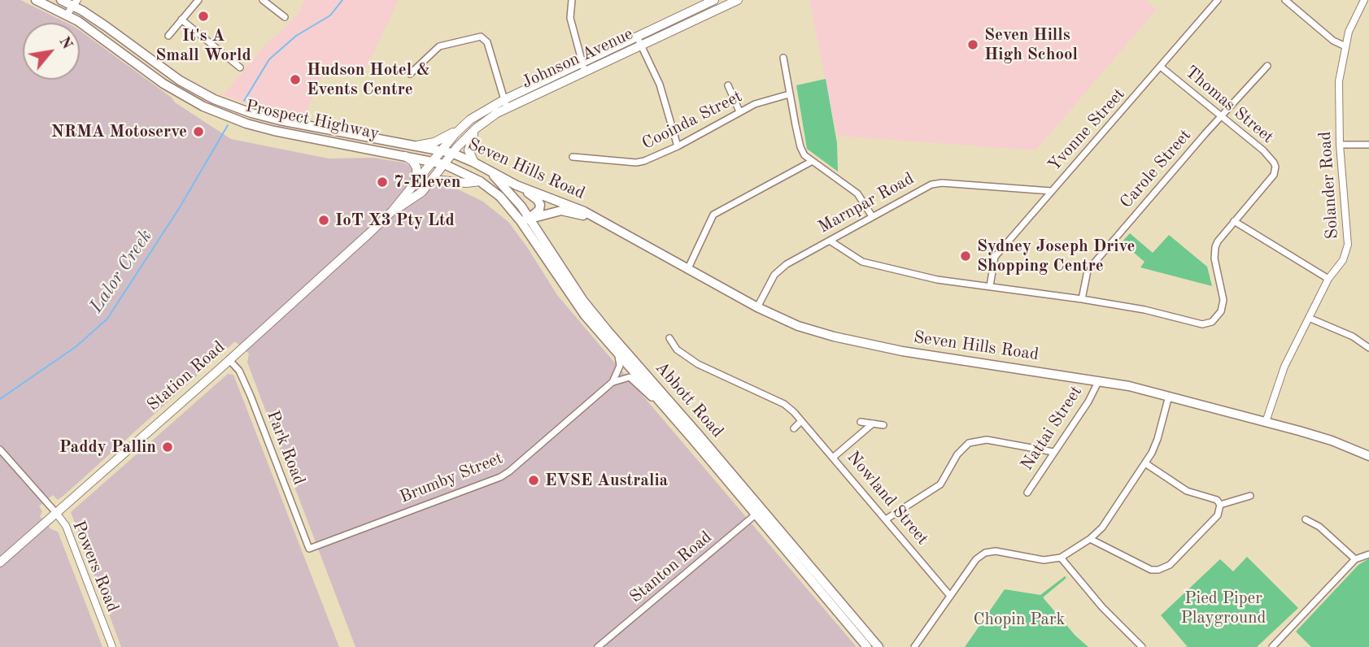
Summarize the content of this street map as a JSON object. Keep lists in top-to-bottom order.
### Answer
{
  "streets": {
    "main road": [
      "Johnson Avenue",
      "Prospect Highway",
      "Seven Hills Road",
      "Station Road",
      "Abbott Road"
    ],
    "street": [
      "Thomas Street",
      "Cooinda Street",
      "Yvonne Street",
      "Carole Street",
      "Solander Road",
      "Marnpar Road",
      "Nattai Street",
      "Park Road",
      "Brumby Street",
      "Nowland Street",
      "Powers Road",
      "Stanton Road"
    ]
  },
  "crossings": [
    ["Johnson Avenue", "Prospect Highway"],
    ["Johnson Avenue", "Seven Hills Road"],
    ["Johnson Avenue", "Station Road"],
    ["Thomas Street", "Yvonne Street"],
    ["Thomas Street", "Carole Street"],
    ["Prospect Highway", "Seven Hills Road"],
    ["Prospect Highway", "Station Road"],
    ["Yvonne Street", "Marnpar Road"],
    ["Seven Hills Road", "Solander Road"],
    ["Seven Hills Road", "Marnpar Road"],
    ["Seven Hills Road", "Station Road"],
    ["Seven Hills Road", "Abbott Road"],
    ["Seven Hills Road", "Nattai Street"],
    ["Station Road", "Park Road"],
    ["Station Road", "Powers Road"],
    ["Abbott Road", "Stanton Road"],
    ["Park Road", "Brumby Street"]
  ],
  "water": ["Lalor Creek"],
  "parks": ["Pied Piper Playground", "Chopin Park"],
  "places": [
    "It's A Small World",
    "Seven Hills High School",
    "Hudson Hotel & Events Centre",
    "NRMA Motoserve",
    "7-Eleven",
    "IoT X3 Pty Ltd",
    "Sydney Joseph Drive Shopping Centre",
    "Paddy Pallin",
    "EVSE Australia"
  ],
  "north": "top right"
}
